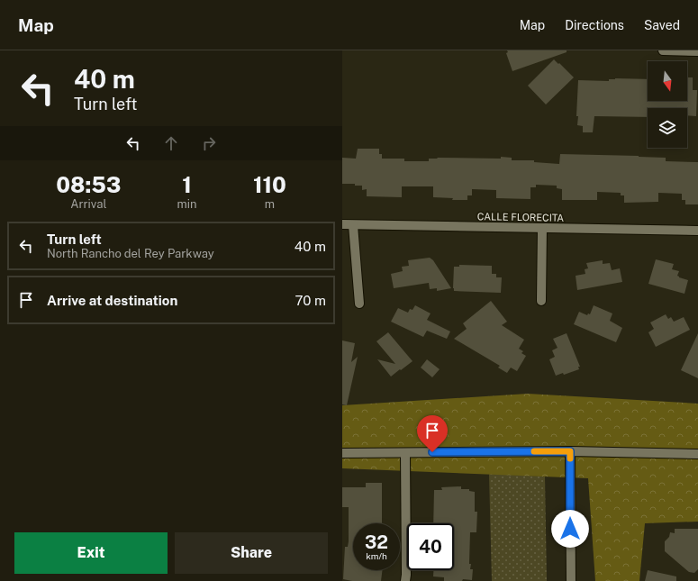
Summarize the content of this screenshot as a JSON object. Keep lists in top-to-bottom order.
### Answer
{
  "streets": {
    "street": ["CALLE FLORECITA"]
  },
  "north": "bottom",
  "page": {
    "header": "Map",
    "nav": ["Map", "Directions", "Saved"],
    "turn": ["40 m", "Turn left"],
    "eta": [
      "08:53",
      "Arrival",
      "1",
      "min",
      "110",
      "m"
    ],
    "list": [
      {
        "name": "Turn left",
        "note": "North Rancho del Rey Parkway",
        "value": "40 m"
      },
      {
        "name": "Arrive at destination",
        "value": "70 m"
      }
    ],
    "speed": "32 km/h",
    "limit": "40",
    "buttons": ["Exit", "Share"]
  }
}
